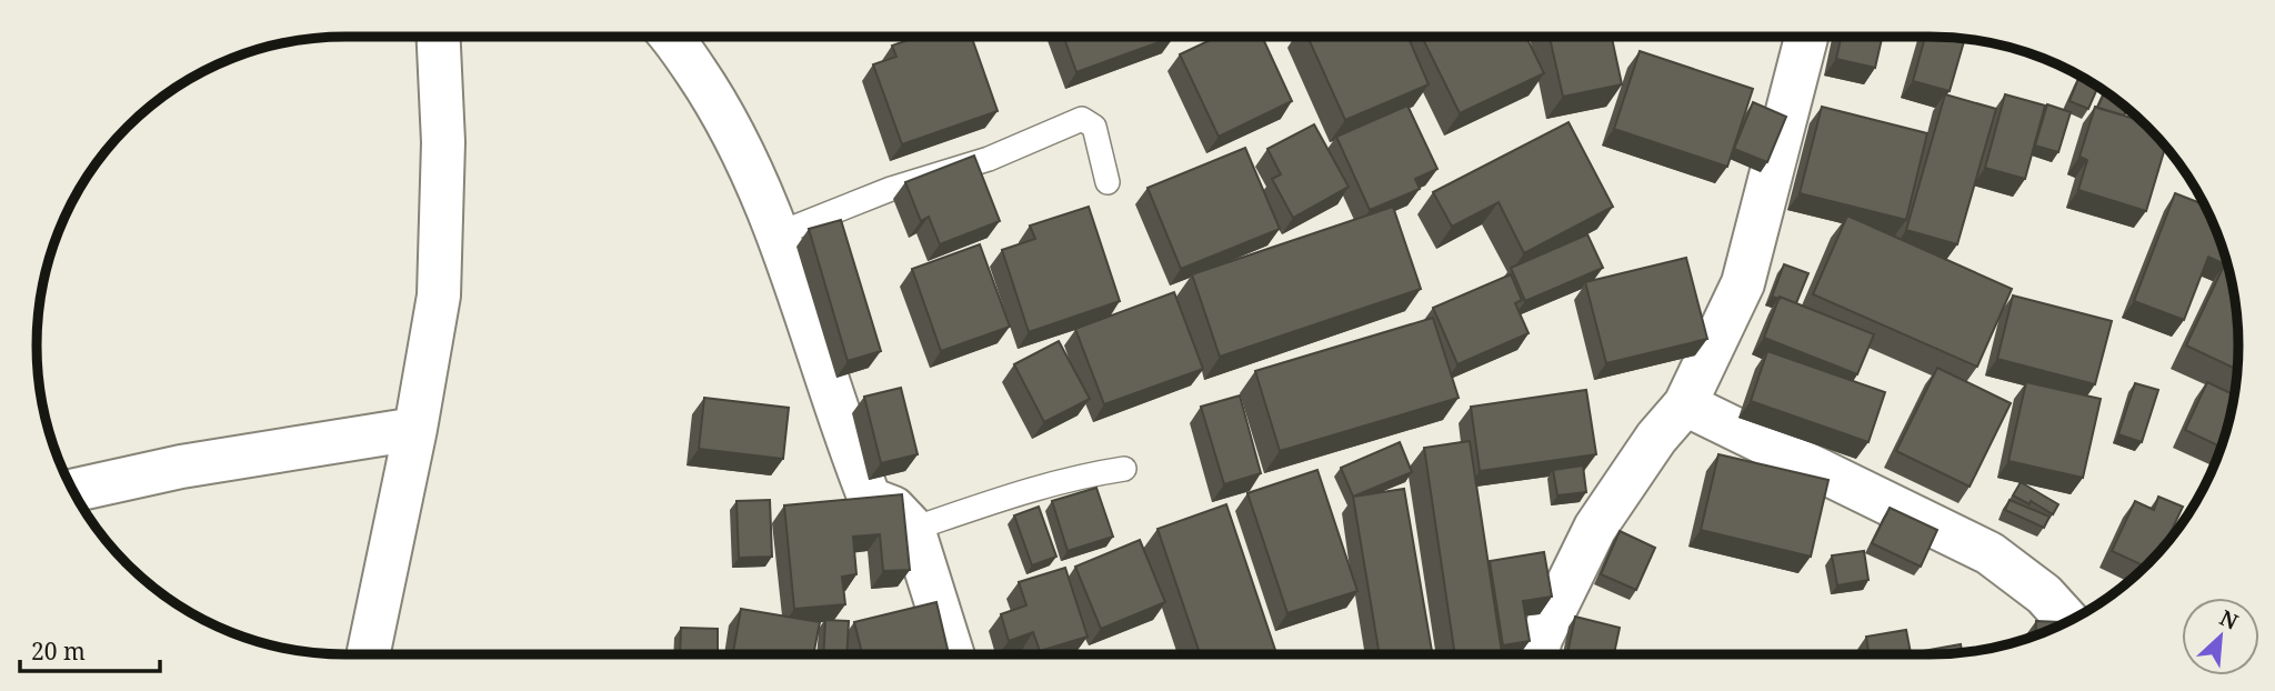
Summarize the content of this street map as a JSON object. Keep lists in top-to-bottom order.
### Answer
{
  "scale_bar": "20 m",
  "north": "top right"
}
